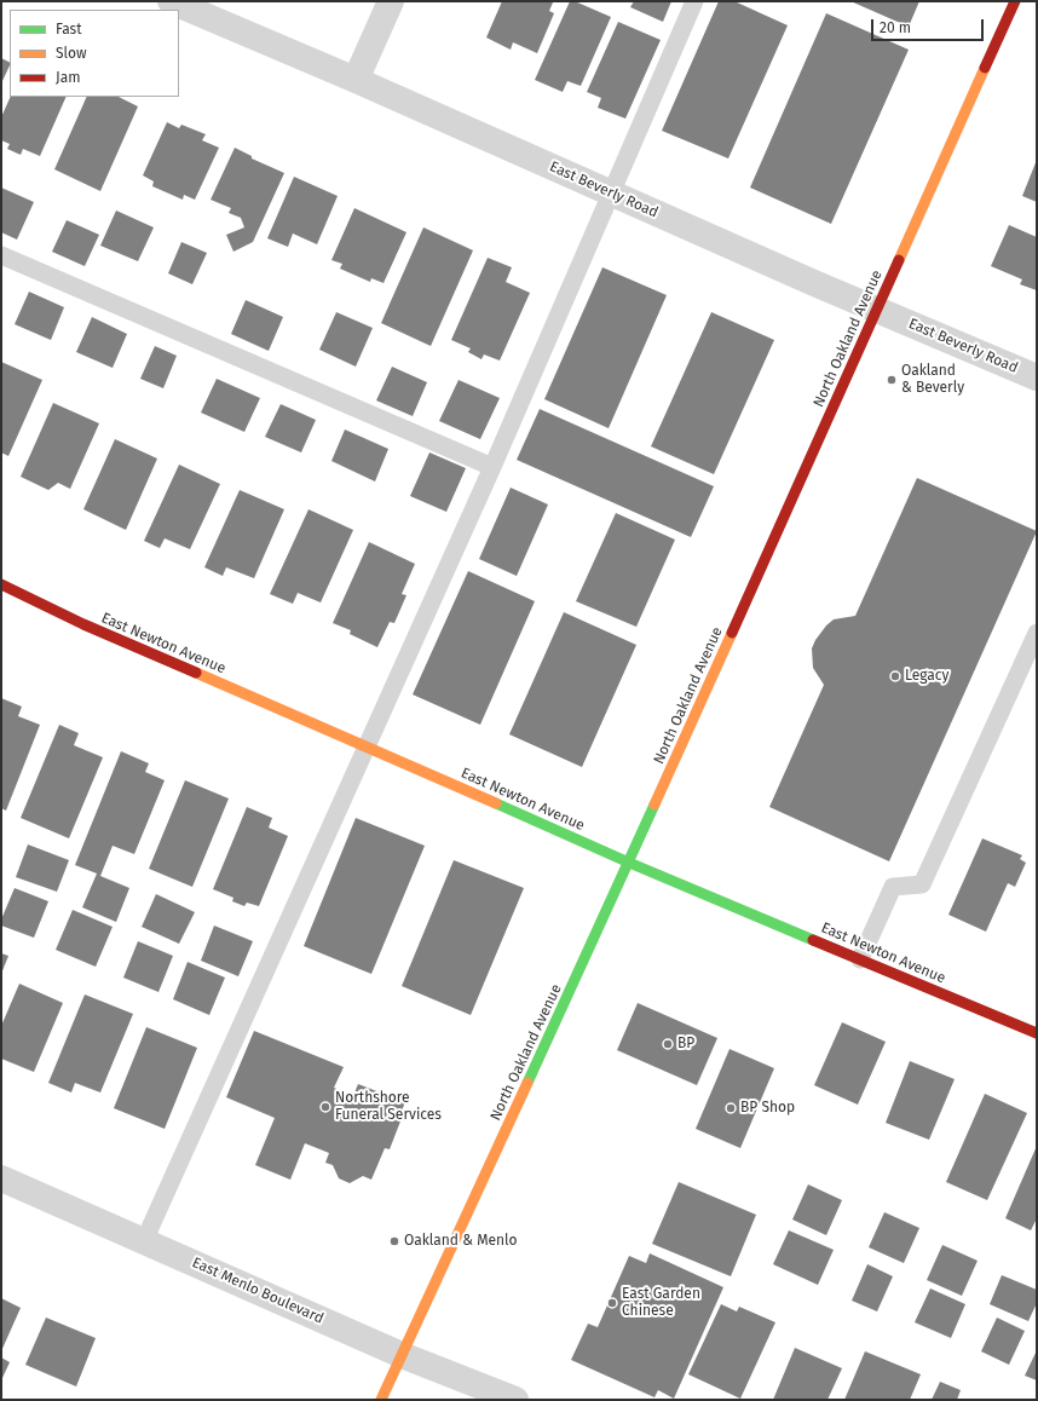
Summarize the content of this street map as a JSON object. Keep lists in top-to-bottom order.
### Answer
{
  "streets": {
    "main road": ["North Oakland Avenue", "East Newton Avenue"],
    "street": ["East Beverly Road", "East Menlo Boulevard"]
  },
  "crossings": [
    ["East Beverly Road", "North Oakland Avenue"],
    ["North Oakland Avenue", "East Newton Avenue"],
    ["North Oakland Avenue", "East Menlo Boulevard"]
  ],
  "places": [
    "Oakland & Beverly",
    "Legacy",
    "BP",
    "Northshore Funeral Services",
    "BP Shop",
    "Oakland & Menlo",
    "East Garden Chinese"
  ],
  "legend": ["Fast", "Slow", "Jam"],
  "scale_bar": "20 m"
}
